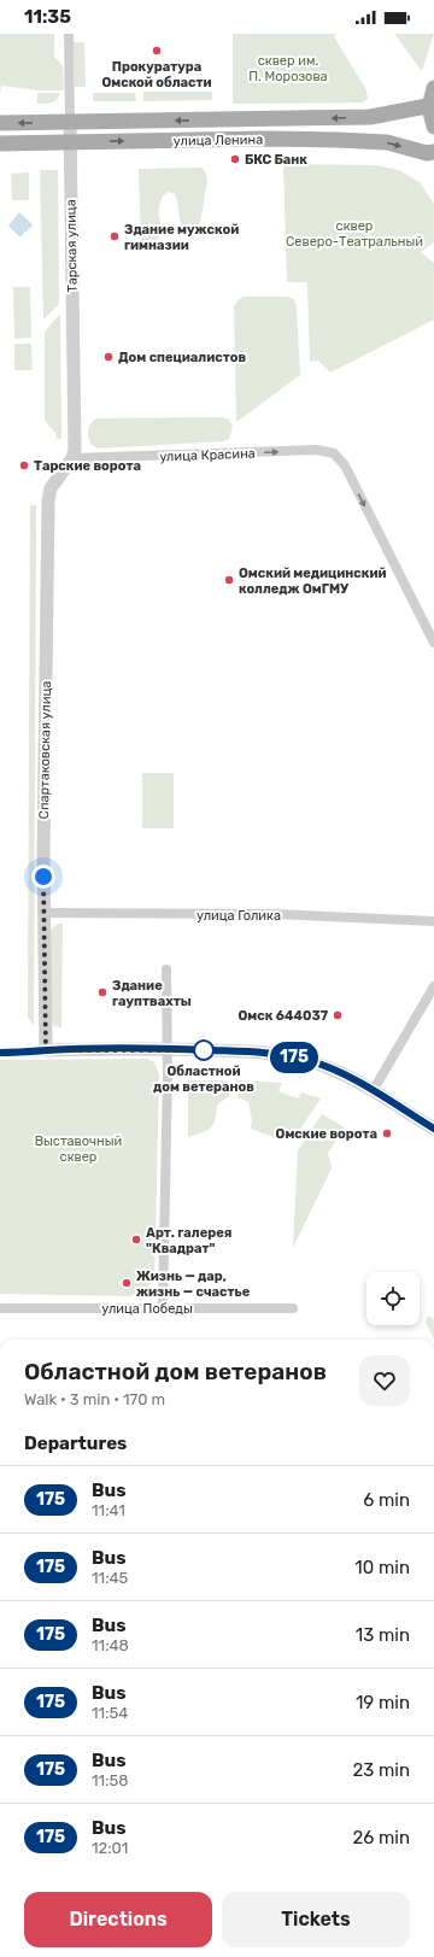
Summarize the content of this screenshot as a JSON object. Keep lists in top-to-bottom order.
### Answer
{
  "streets": {
    "main road": ["улица Ленина"],
    "street": [
      "Тарская улица",
      "улица Красина",
      "Спартаковская улица",
      "улица Голика",
      "улица Победы"
    ]
  },
  "crossings": [
    ["улица Ленина", "Тарская улица"],
    ["Тарская улица", "улица Красина"],
    ["Тарская улица", "Спартаковская улица"],
    ["улица Красина", "Спартаковская улица"],
    ["Спартаковская улица", "улица Голика"]
  ],
  "one_way": ["улица Красина"],
  "parks": ["сквер им. П. Морозова", "сквер Северо-Театральный", "Выставочный сквер"],
  "places": [
    "Прокуратура Омской области",
    "БКС Банк",
    "Здание мужской гимназии",
    "Дом специалистов",
    "Тарские ворота",
    "Омский медицинский колледж ОмГМУ",
    "Здание гауптвахты",
    "Омск 644037",
    "Областной дом ветеранов",
    "Омские ворота",
    "Арт. галерея \"Квадрат\"",
    "Жизнь — дар, жизнь — счастье"
  ],
  "lines": ["bus line 175"],
  "page": {
    "status": "11:35",
    "on_map": "175",
    "heading": [
      ["Областной дом ветеранов", "Walk · 3 min · 170 m"],
      "Departures"
    ],
    "list": [
      {
        "mark": "175",
        "name": "Bus",
        "note": "11:41",
        "value": "6 min"
      },
      {
        "mark": "175",
        "name": "Bus",
        "note": "11:45",
        "value": "10 min"
      },
      {
        "mark": "175",
        "name": "Bus",
        "note": "11:48",
        "value": "13 min"
      },
      {
        "mark": "175",
        "name": "Bus",
        "note": "11:54",
        "value": "19 min"
      },
      {
        "mark": "175",
        "name": "Bus",
        "note": "11:58",
        "value": "23 min"
      },
      {
        "mark": "175",
        "name": "Bus",
        "note": "12:01",
        "value": "26 min"
      }
    ],
    "buttons": ["Directions", "Tickets"]
  }
}
